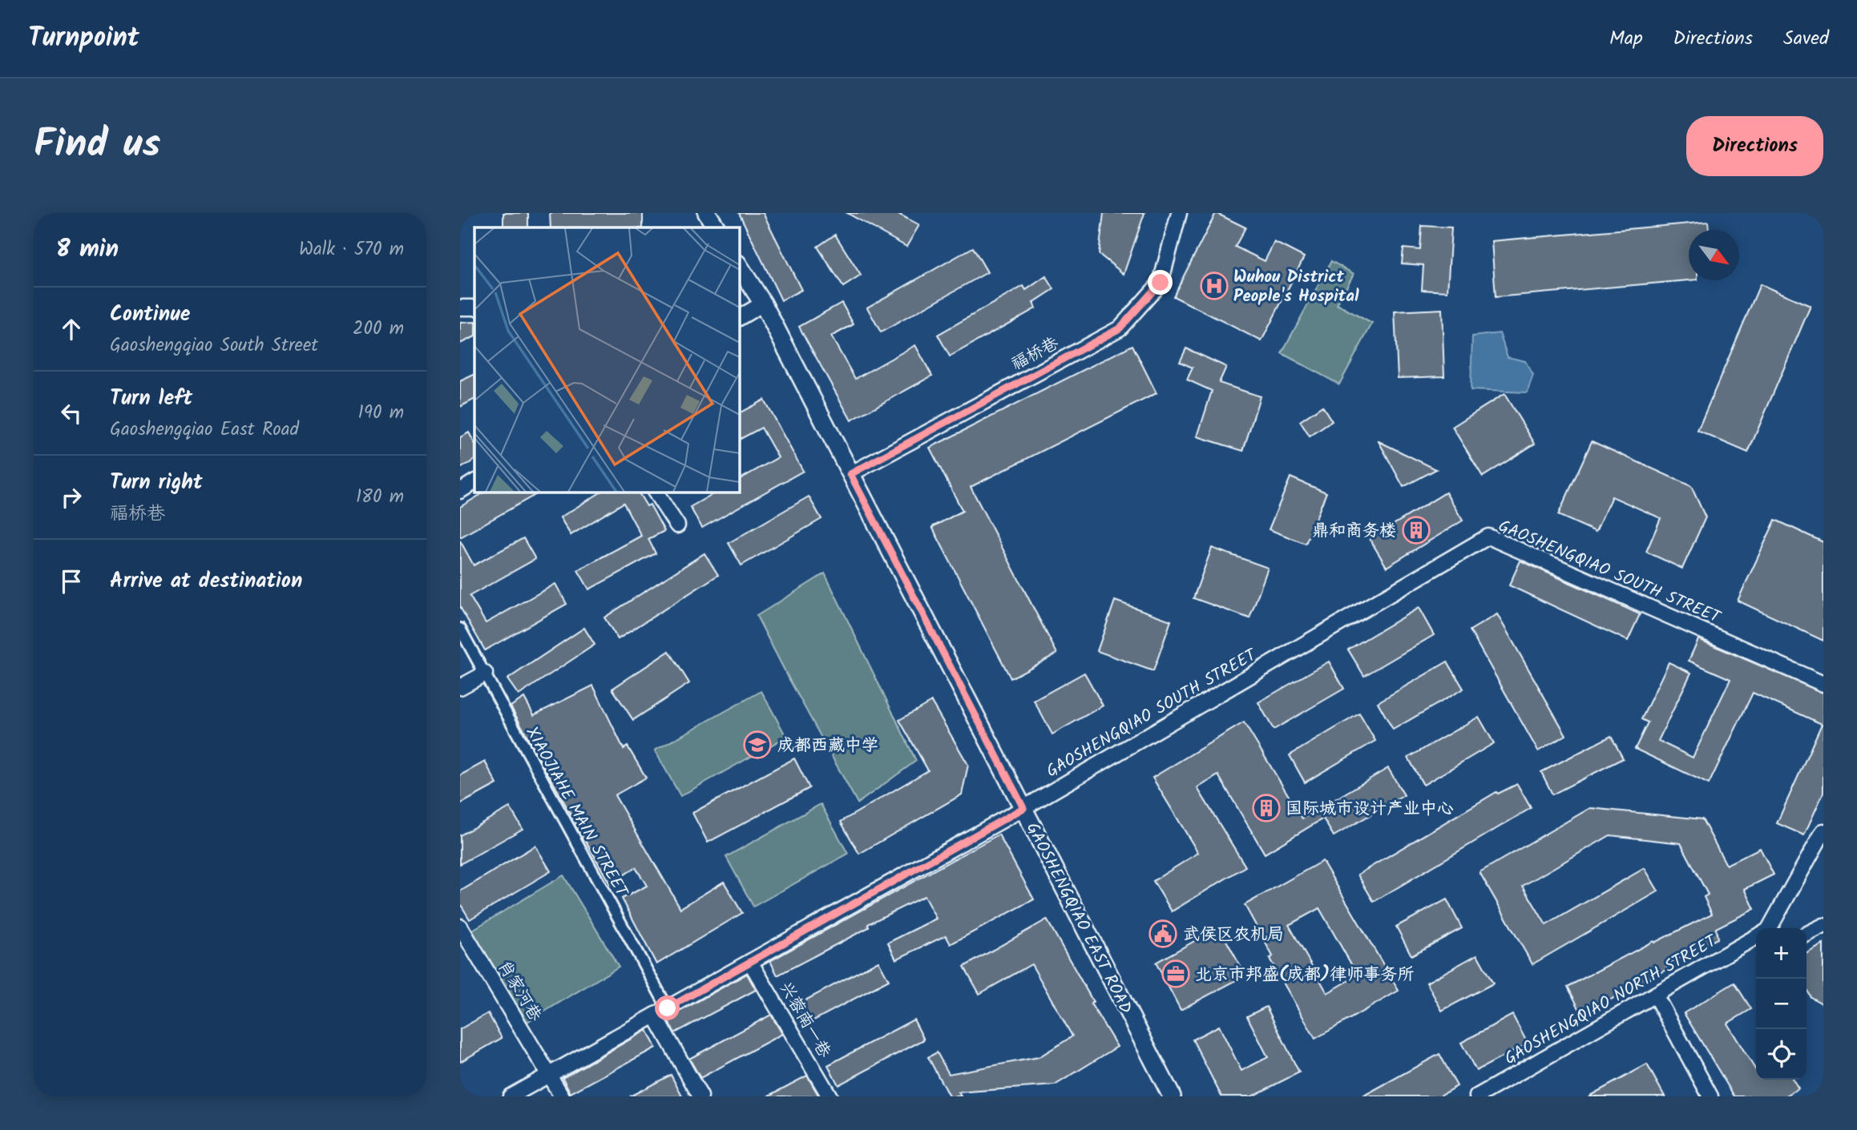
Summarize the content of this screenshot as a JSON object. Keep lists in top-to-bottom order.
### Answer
{
  "streets": {
    "street": [
      "福桥巷",
      "GAOSHENGQIAO SOUTH STREET",
      "XIAOJIAHE MAIN STREET",
      "GAOSHENGQIAO EAST ROAD",
      "肖家河巷",
      "GAOSHENGQIAO NORTH STREET",
      "兴蓉南一巷"
    ]
  },
  "crossings": [
    ["福桥巷", "GAOSHENGQIAO EAST ROAD"],
    ["GAOSHENGQIAO SOUTH STREET", "XIAOJIAHE MAIN STREET"],
    ["GAOSHENGQIAO SOUTH STREET", "GAOSHENGQIAO EAST ROAD"],
    ["GAOSHENGQIAO SOUTH STREET", "肖家河巷"],
    ["GAOSHENGQIAO SOUTH STREET", "兴蓉南一巷"]
  ],
  "places": {
    "hospital": ["Wuhou District People's Hospital"],
    "building": ["鼎和商务楼", "国际城市设计产业中心"],
    "school or university": ["成都西藏中学"],
    "public building": ["武侯区农机局"],
    "office": ["北京市邦盛(成都)律师事务所"]
  },
  "north": "bottom right",
  "page": {
    "header": "Turnpoint",
    "nav": ["Map", "Directions", "Saved"],
    "title": "Find us",
    "buttons": "Directions",
    "heading": ["8 min", "Walk · 570 m"],
    "list": [
      ["Continue", "Gaoshengqiao South Street", "200 m"],
      ["Turn left", "Gaoshengqiao East Road", "190 m"],
      ["Turn right", "福桥巷", "180 m"],
      "Arrive at destination"
    ],
    "map_buttons": ["+", "−"]
  }
}
